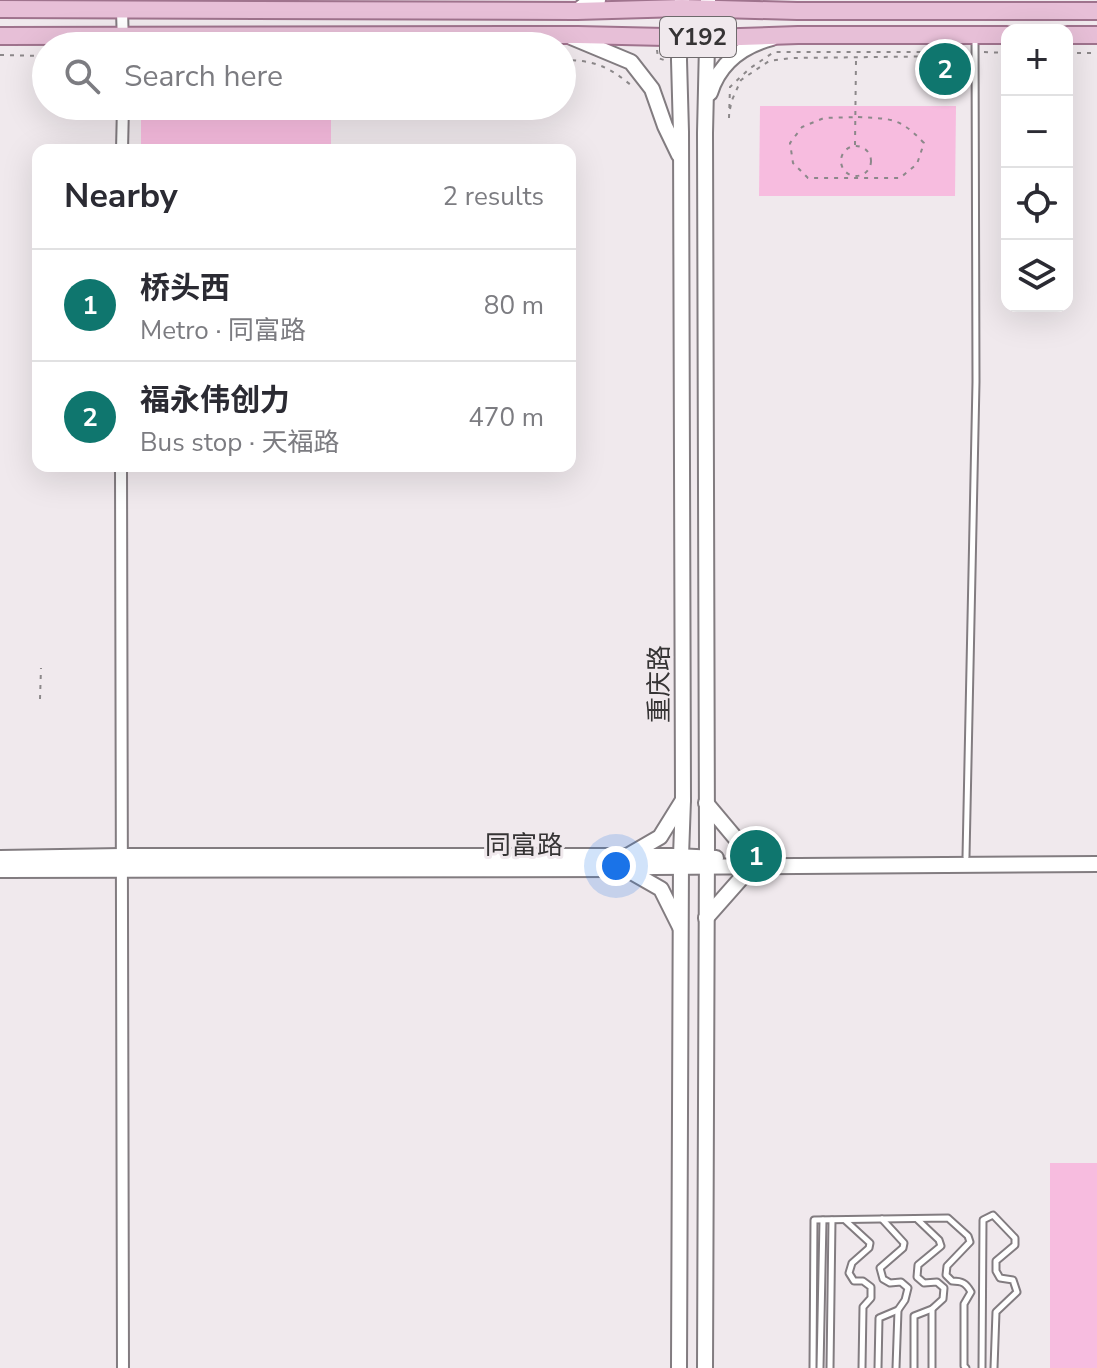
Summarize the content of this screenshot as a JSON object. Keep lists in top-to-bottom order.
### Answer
{
  "streets": {
    "main road": ["Y192", "重庆路", "同富路"]
  },
  "crossings": [
    ["Y192", "重庆路"],
    ["重庆路", "同富路"]
  ],
  "page": {
    "map_buttons": ["+", "−"],
    "search": "Search here",
    "pins": ["2", "1"],
    "heading": ["Nearby", "2 results"],
    "list": [
      {
        "mark": "1",
        "name": "桥头西",
        "note": "Metro · 同富路",
        "value": "80 m"
      },
      {
        "mark": "2",
        "name": "福永伟创力",
        "note": "Bus stop · 天福路",
        "value": "470 m"
      }
    ]
  }
}
